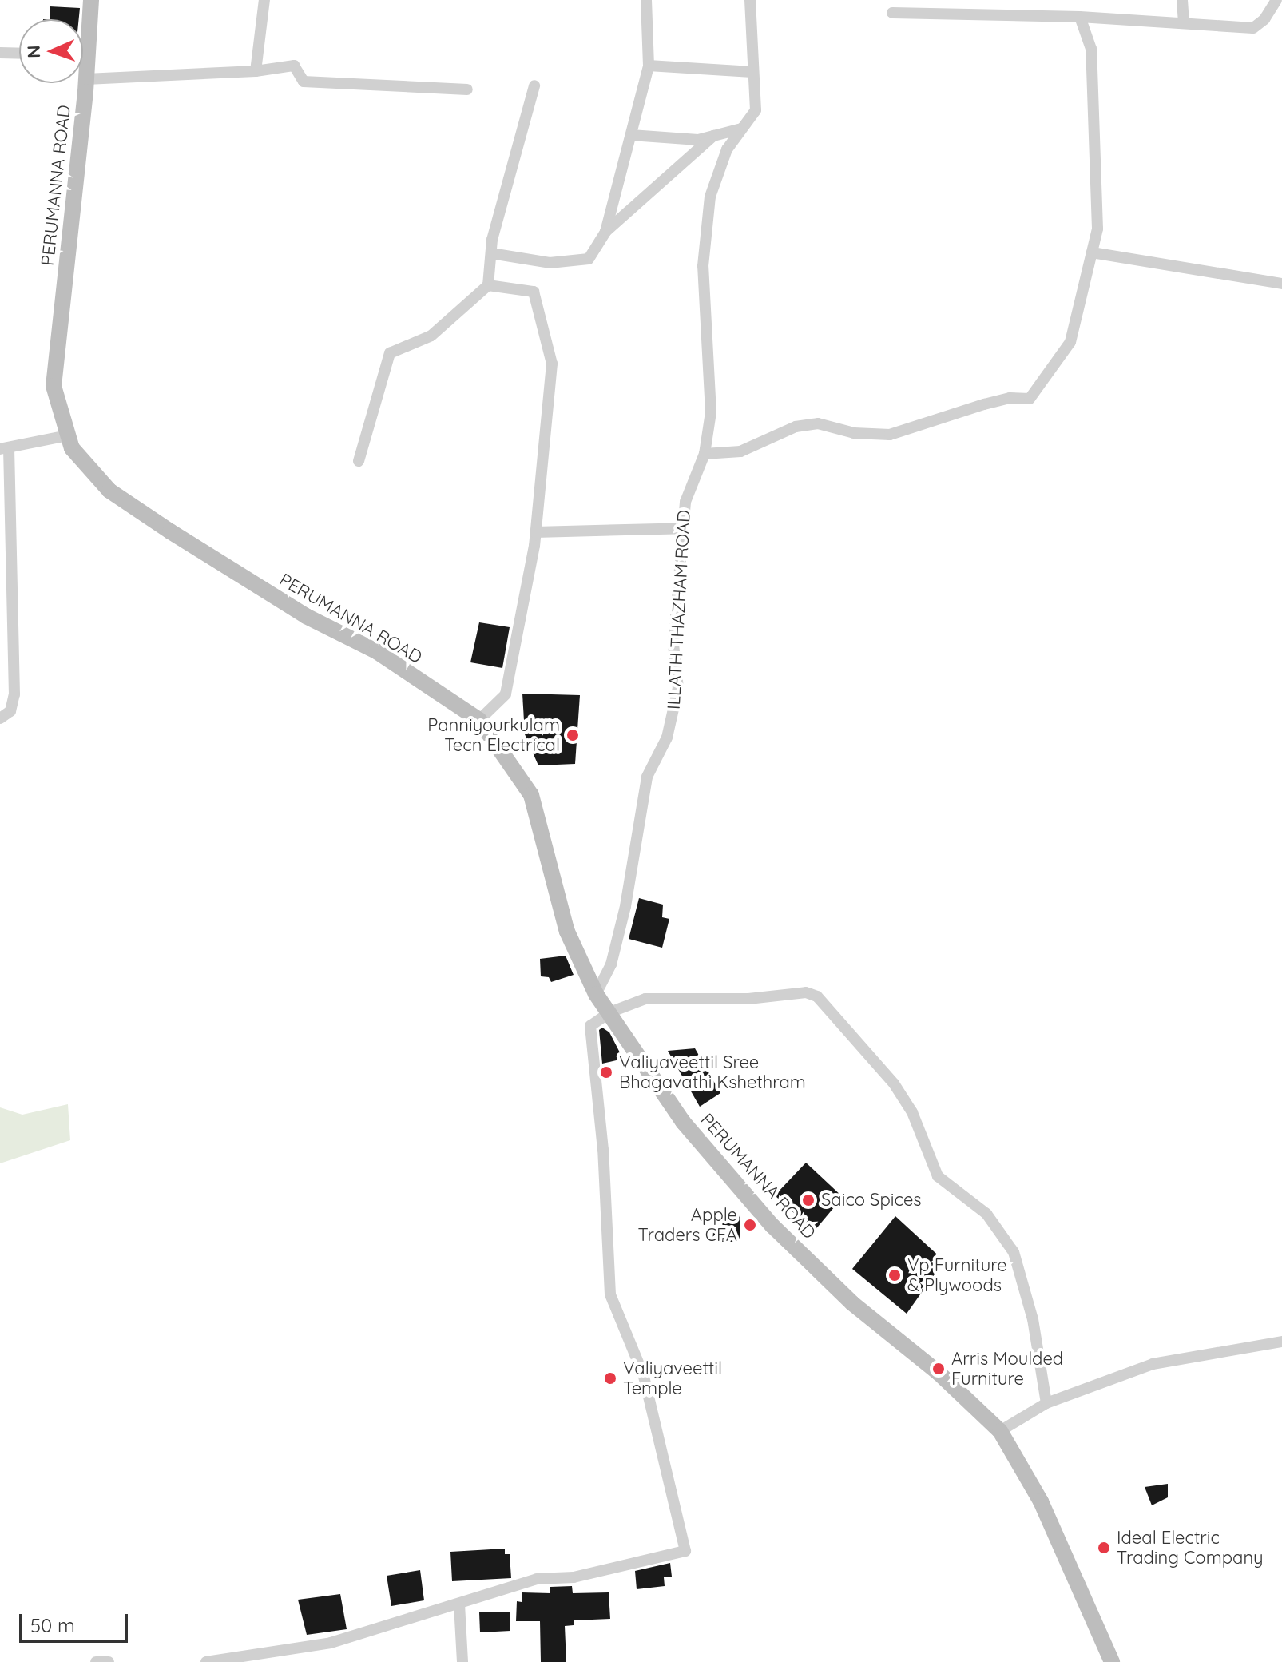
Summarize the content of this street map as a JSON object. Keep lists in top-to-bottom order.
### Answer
{
  "streets": {
    "main road": ["PERUMANNA ROAD"],
    "street": ["ILLATH THAZHAM ROAD"]
  },
  "crossings": [
    ["PERUMANNA ROAD", "ILLATH THAZHAM ROAD"]
  ],
  "places": [
    "Panniyourkulam Tecn Electrical",
    "Valiyaveettil Sree Bhagavathi Kshethram",
    "Saico Spices",
    "Apple Traders CFA",
    "Vp Furniture & Plywoods",
    "Arris Moulded Furniture",
    "Valiyaveettil Temple",
    "Ideal Electric Trading Company"
  ],
  "scale_bar": "50 m",
  "north": "left"
}
